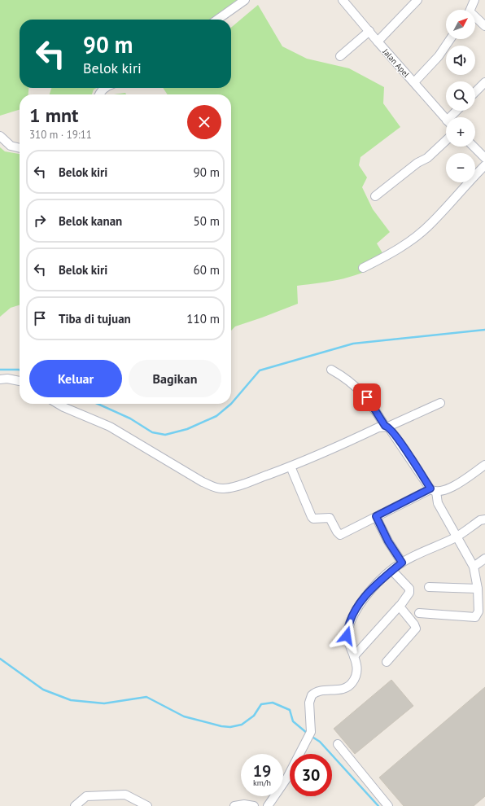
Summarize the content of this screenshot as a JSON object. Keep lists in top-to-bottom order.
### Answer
{
  "streets": {
    "street": ["Jalan Apel"]
  },
  "north": "top right",
  "page": {
    "map_buttons": ["+", "−"],
    "turn": ["90 m", "Belok kiri"],
    "heading": ["1 mnt", "310 m · 19:11"],
    "list": [
      {
        "name": "Belok kiri",
        "value": "90 m"
      },
      {
        "name": "Belok kanan",
        "value": "50 m"
      },
      {
        "name": "Belok kiri",
        "value": "60 m"
      },
      {
        "name": "Tiba di tujuan",
        "value": "110 m"
      }
    ],
    "buttons": ["Keluar", "Bagikan"],
    "speed": "19 km/h",
    "limit": "30"
  }
}
